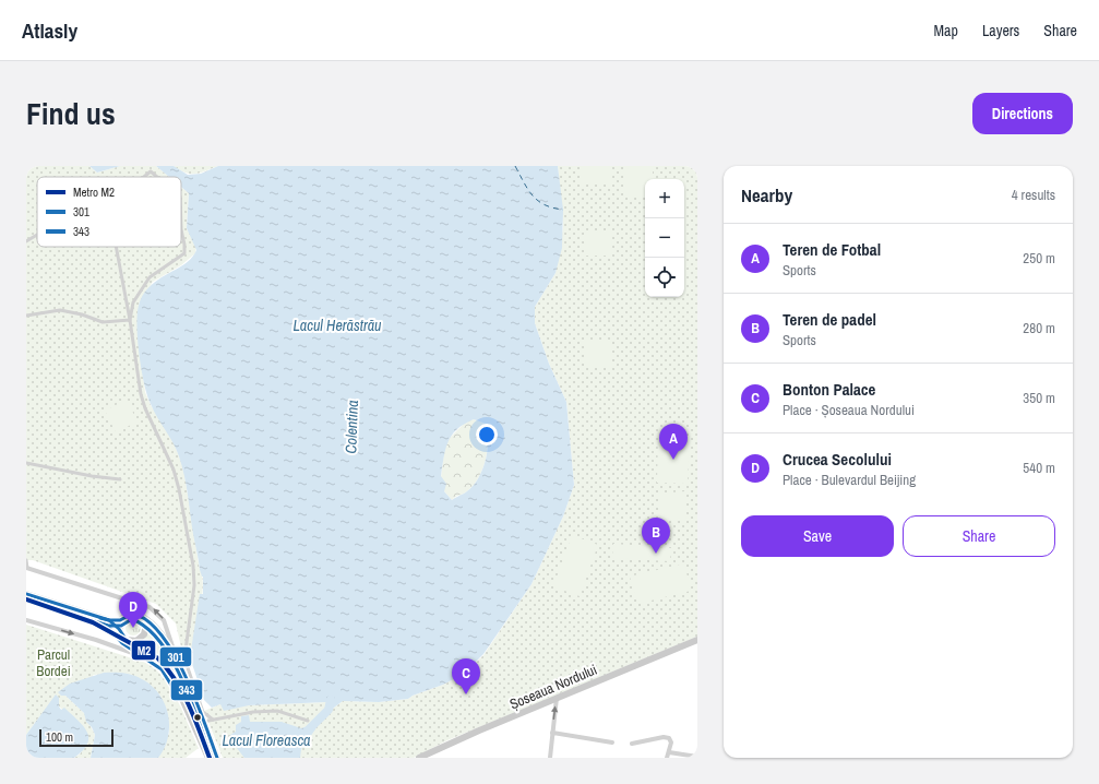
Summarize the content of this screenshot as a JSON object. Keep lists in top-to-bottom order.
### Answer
{
  "streets": {
    "main road": ["Șoseaua Nordului"]
  },
  "water": ["Lacul Herăstrău", "Colentina", "Lacul Floreasca"],
  "parks": ["Parcul Bordei"],
  "lines": ["transit line 301", "metro line M2", "transit line 343"],
  "legend": ["Metro M2", "301", "343"],
  "scale_bar": "100 m",
  "page": {
    "header": "Atlasly",
    "nav": ["Map", "Layers", "Share"],
    "title": "Find us",
    "buttons": [
      "Directions",
      ["Save", "Share"]
    ],
    "heading": ["Nearby", "4 results"],
    "map_buttons": ["+", "−"],
    "list": [
      {
        "mark": "A",
        "name": "Teren de Fotbal",
        "note": "Sports",
        "value": "250 m"
      },
      {
        "mark": "B",
        "name": "Teren de padel",
        "note": "Sports",
        "value": "280 m"
      },
      {
        "mark": "C",
        "name": "Bonton Palace",
        "note": "Place · Șoseaua Nordului",
        "value": "350 m"
      },
      {
        "mark": "D",
        "name": "Crucea Secolului",
        "note": "Place · Bulevardul Beijing",
        "value": "540 m"
      }
    ],
    "pins": [
      "A",
      "B",
      "D",
      "C"
    ],
    "scale": "100 m"
  }
}
